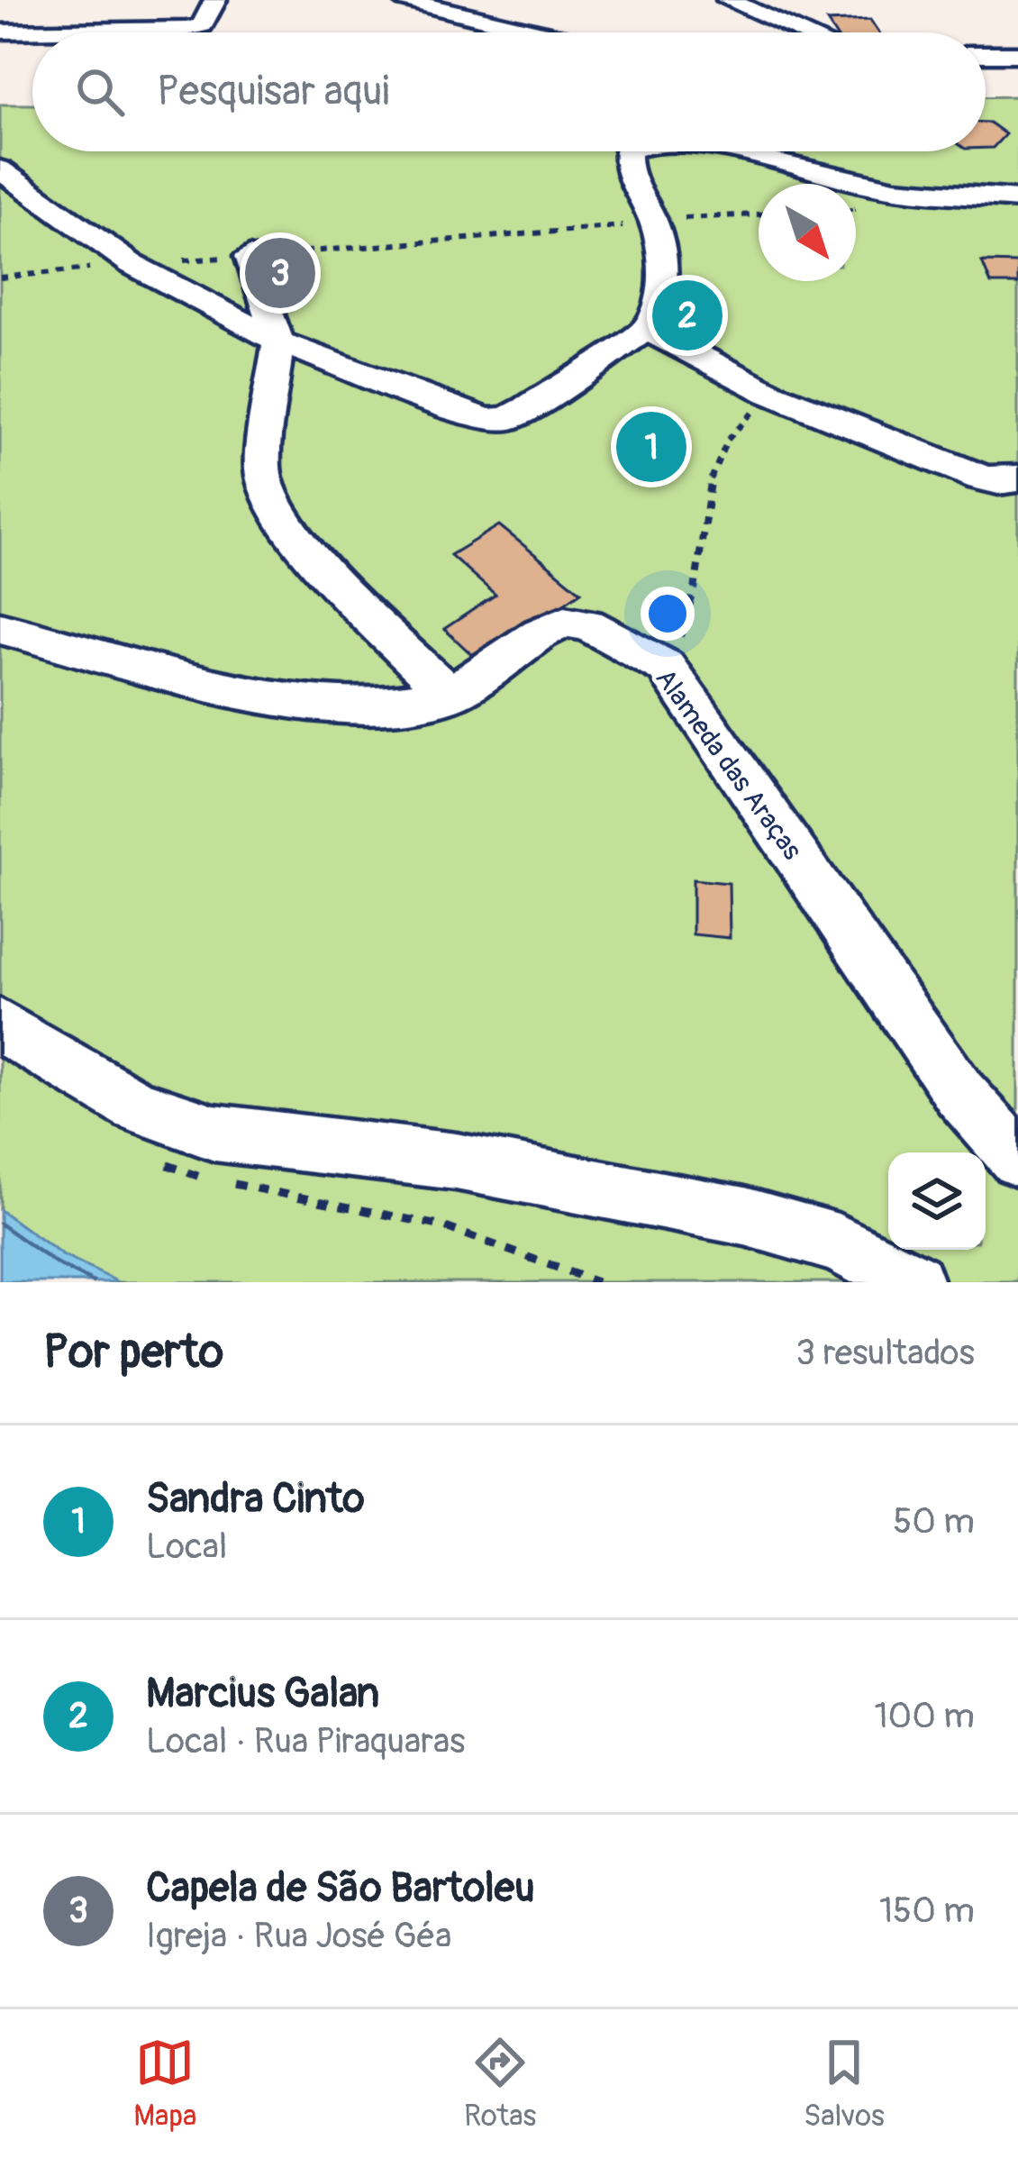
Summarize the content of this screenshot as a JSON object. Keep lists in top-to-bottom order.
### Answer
{
  "streets": {
    "street": ["Alameda das Araças"]
  },
  "north": "bottom right",
  "page": {
    "search": "Pesquisar aqui",
    "pins": ["3", "2", "1"],
    "heading": ["Por perto", "3 resultados"],
    "list": [
      {
        "mark": "1",
        "name": "Sandra Cinto",
        "note": "Local",
        "value": "50 m"
      },
      {
        "mark": "2",
        "name": "Marcius Galan",
        "note": "Local · Rua Piraquaras",
        "value": "100 m"
      },
      {
        "mark": "3",
        "name": "Capela de São Bartoleu",
        "note": "Igreja · Rua José Géa",
        "value": "150 m"
      }
    ],
    "nav": ["Mapa", "Rotas", "Salvos"]
  }
}
